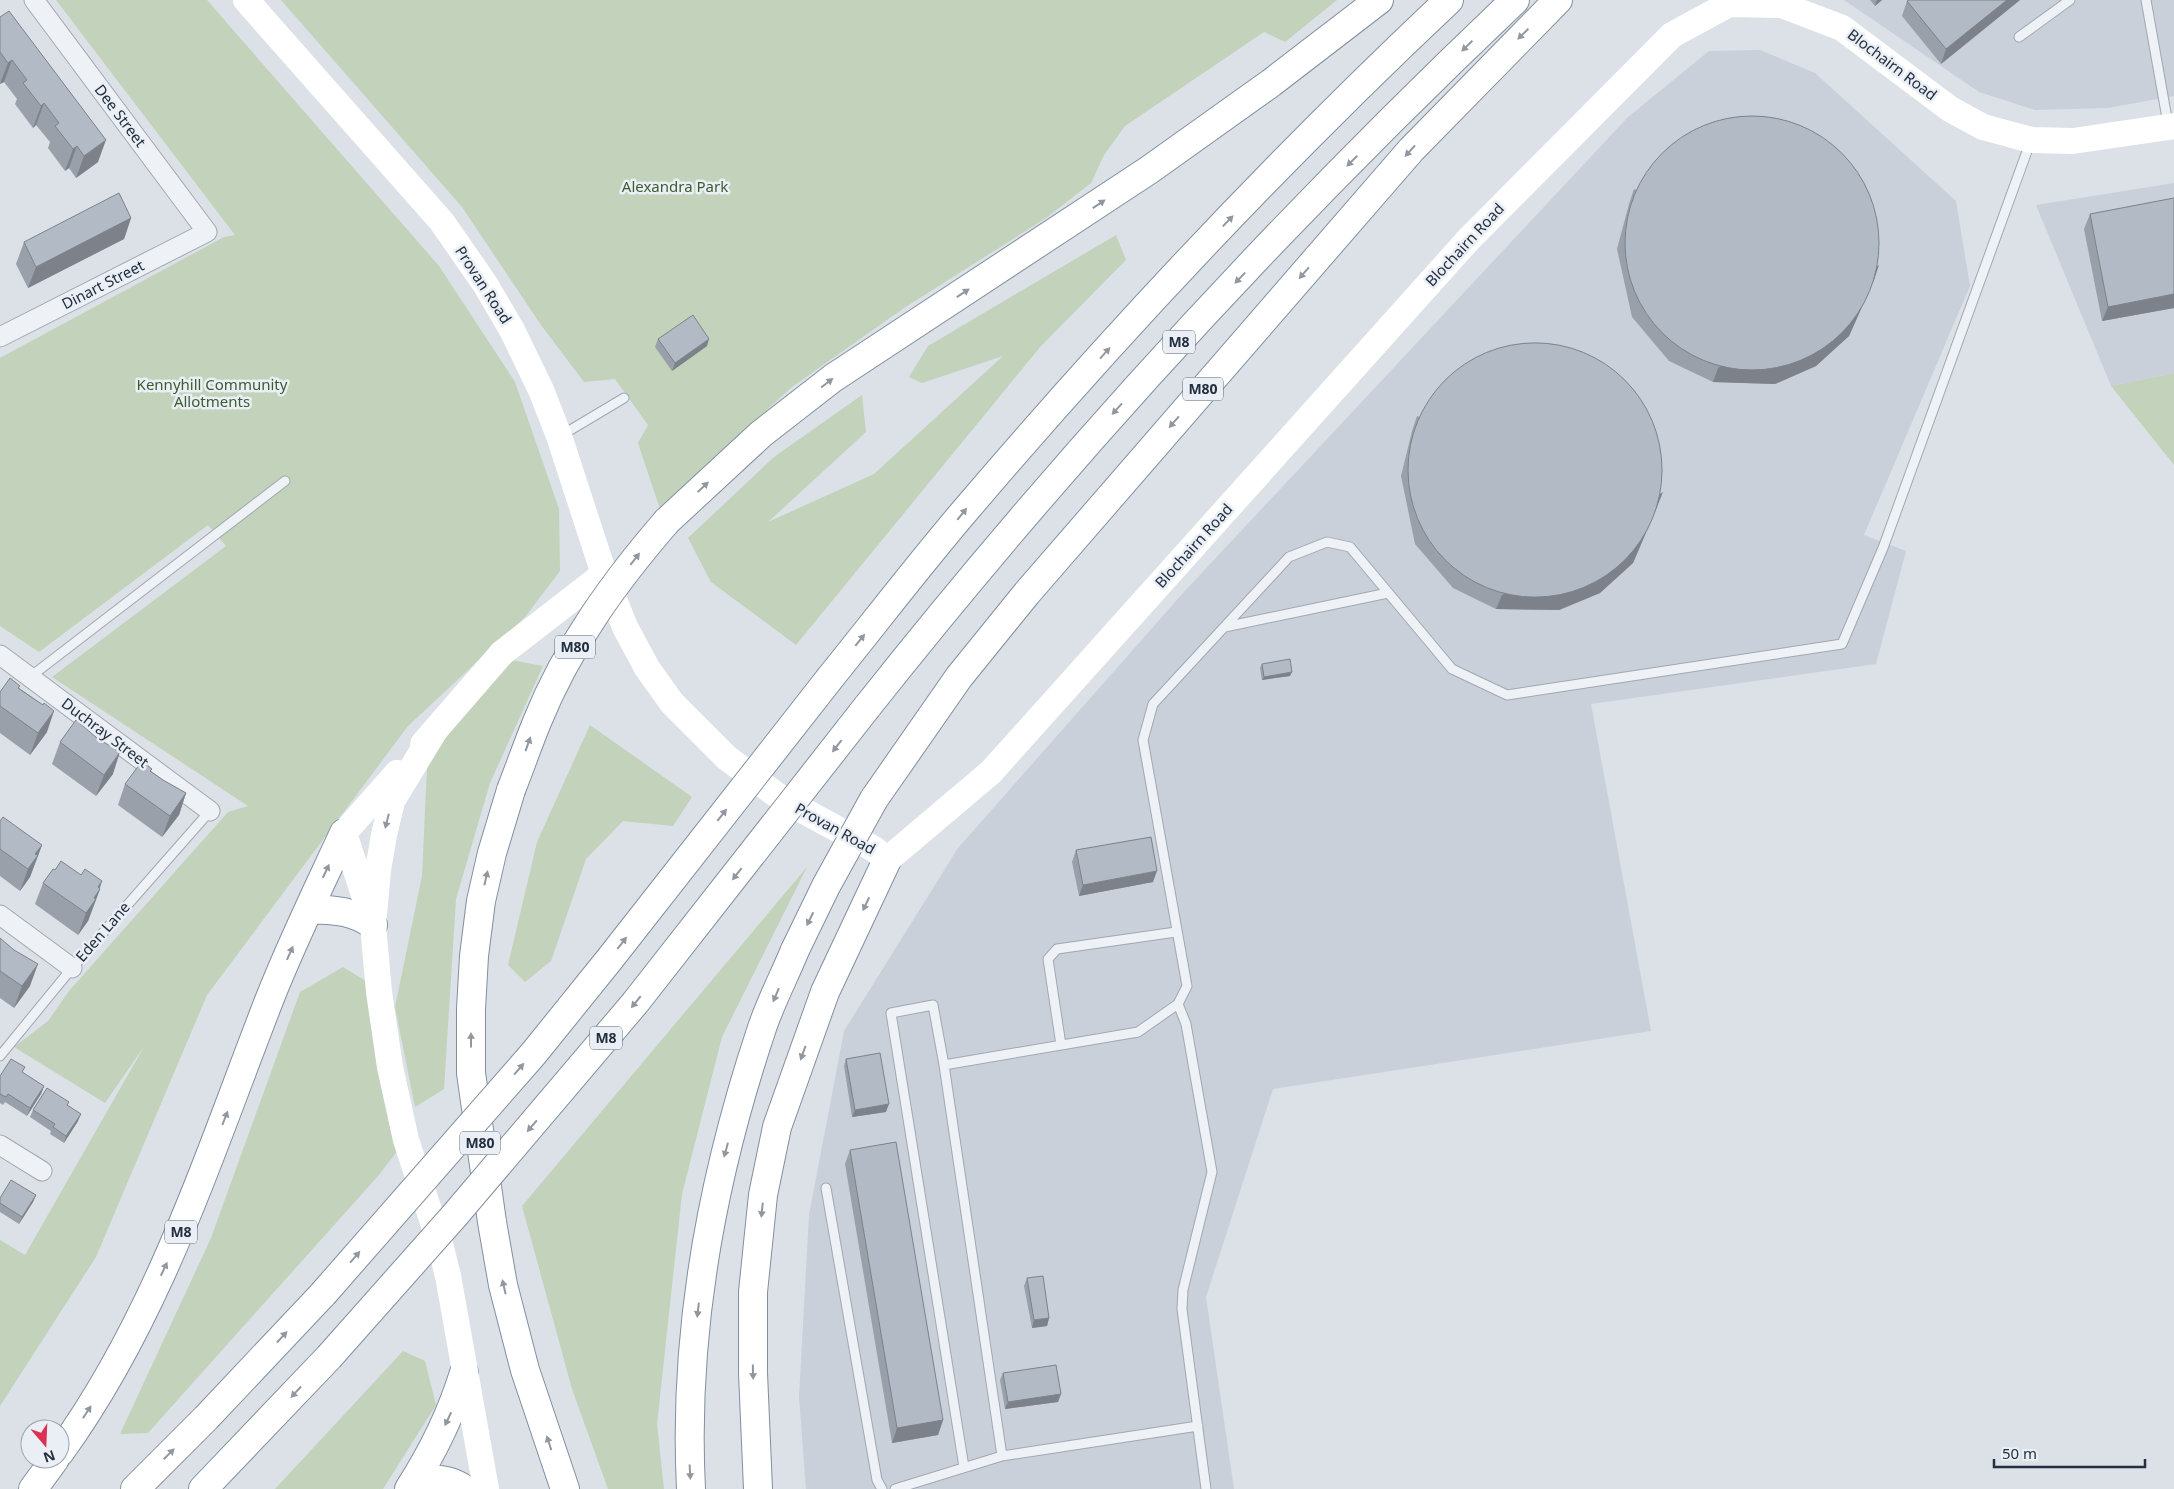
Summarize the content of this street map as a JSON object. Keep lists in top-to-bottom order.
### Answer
{
  "streets": {
    "highway": ["M8", "M80"],
    "street": [
      "Blochairn Road",
      "Dee Street",
      "Dinart Street",
      "Provan Road",
      "Duchray Street"
    ],
    "lane": ["Eden Lane"]
  },
  "crossings": [
    ["Blochairn Road", "Provan Road"],
    ["Dee Street", "Dinart Street"],
    ["Duchray Street", "Eden Lane"]
  ],
  "parks": ["Alexandra Park", "Kennyhill Community Allotments"],
  "scale_bar": "50 m",
  "north": "bottom"
}
